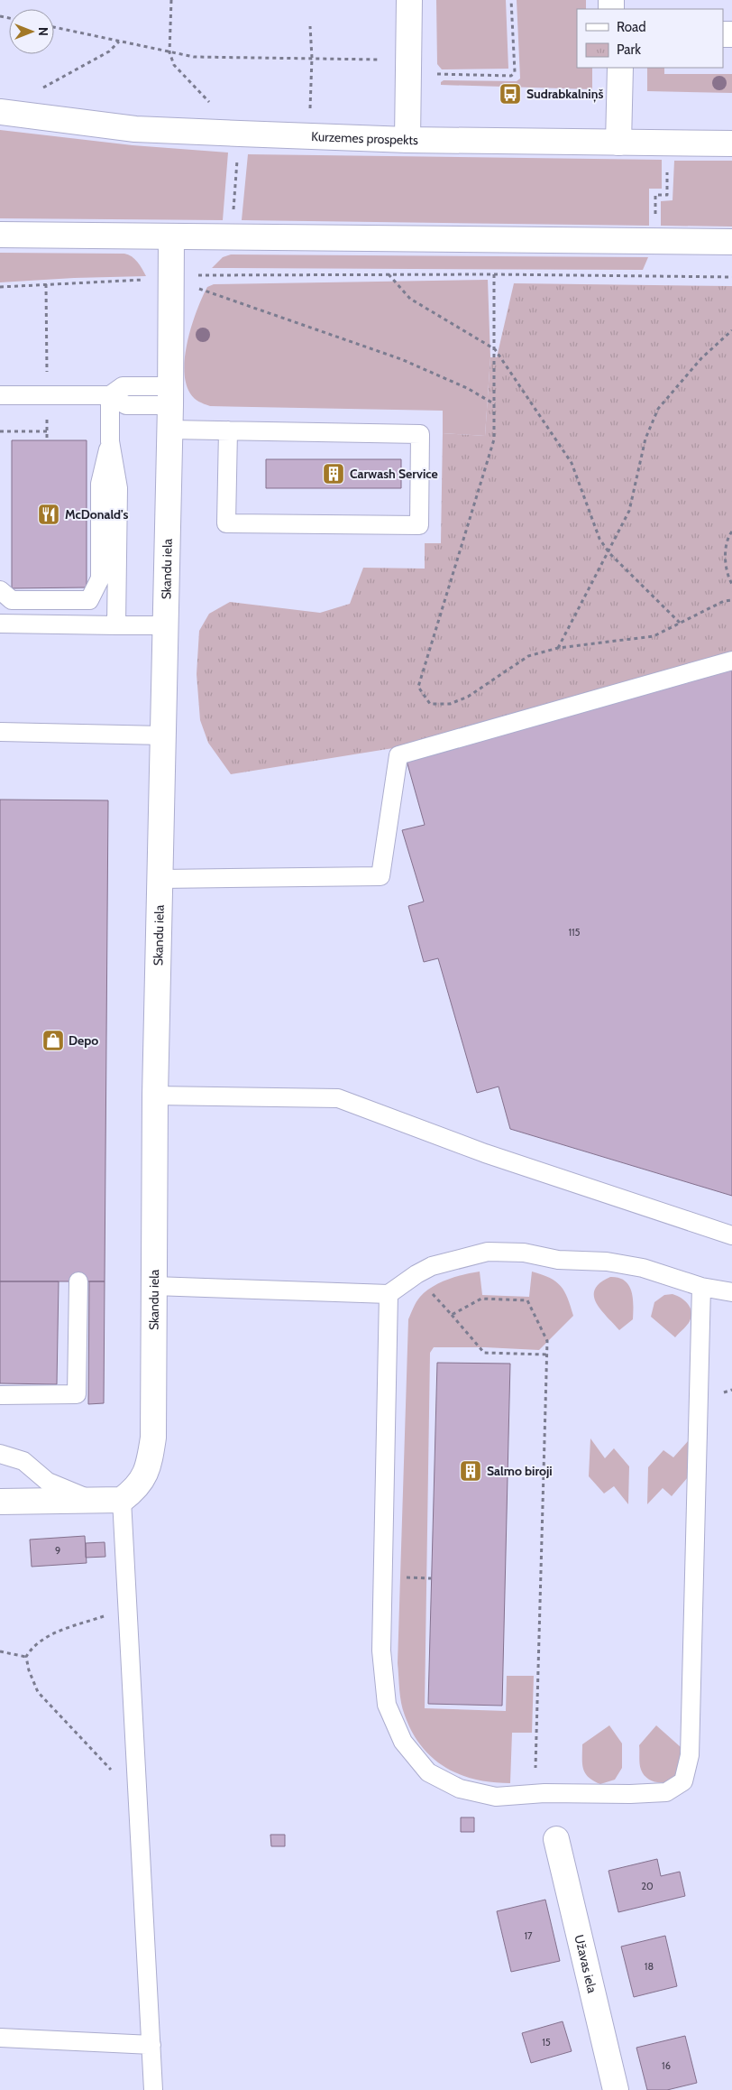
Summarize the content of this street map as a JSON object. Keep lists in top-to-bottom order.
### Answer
{
  "streets": {
    "street": ["Kurzemes prospekts", "Skandu iela", "Užavas iela"]
  },
  "places": {
    "bus stop": ["Sudrabkalniņš"],
    "building": ["Carwash Service", "Salmo biroji"],
    "restaurant": ["McDonald's"],
    "shop": ["Depo"]
  },
  "house_numbers": [
    "115",
    "9",
    "20",
    "17",
    "18",
    "15",
    "16"
  ],
  "legend": ["Road", "Park"],
  "north": "right"
}
